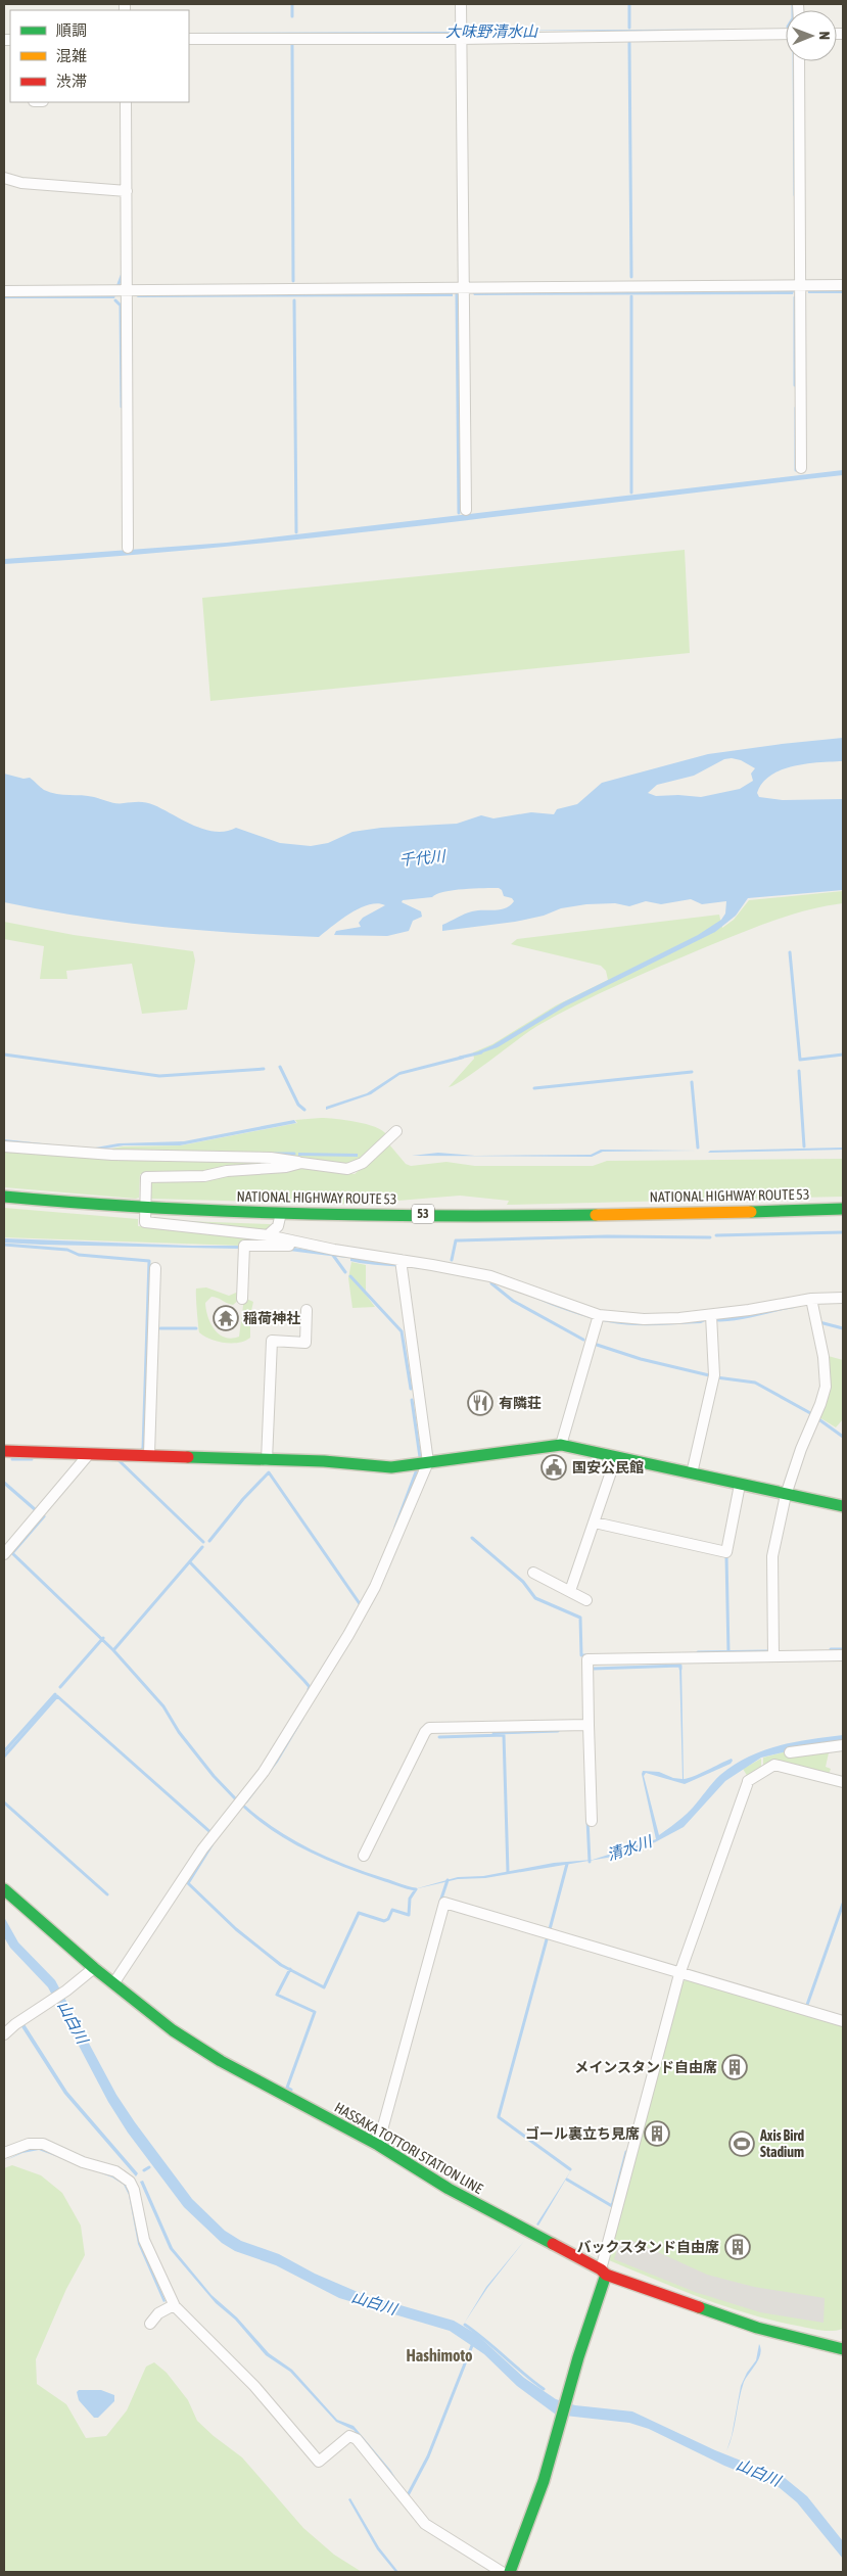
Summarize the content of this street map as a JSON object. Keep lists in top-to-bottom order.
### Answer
{
  "streets": {
    "main road": ["NATIONAL HIGHWAY ROUTE 53", "53", "HASSAKA TOTTORI STATION LINE"]
  },
  "districts": ["Hashimoto"],
  "water": [
    "大味野清水山",
    "千代川",
    "清水川",
    "山白川"
  ],
  "places": {
    "temple": ["稲荷神社"],
    "restaurant": ["有隣荘"],
    "public building": ["国安公民館"],
    "building": ["メインスタンド自由席", "ゴール裏立ち見席", "バックスタンド自由席"],
    "sports": ["Axis Bird Stadium"]
  },
  "legend": ["順調", "混雑", "渋滞"],
  "north": "right"
}
